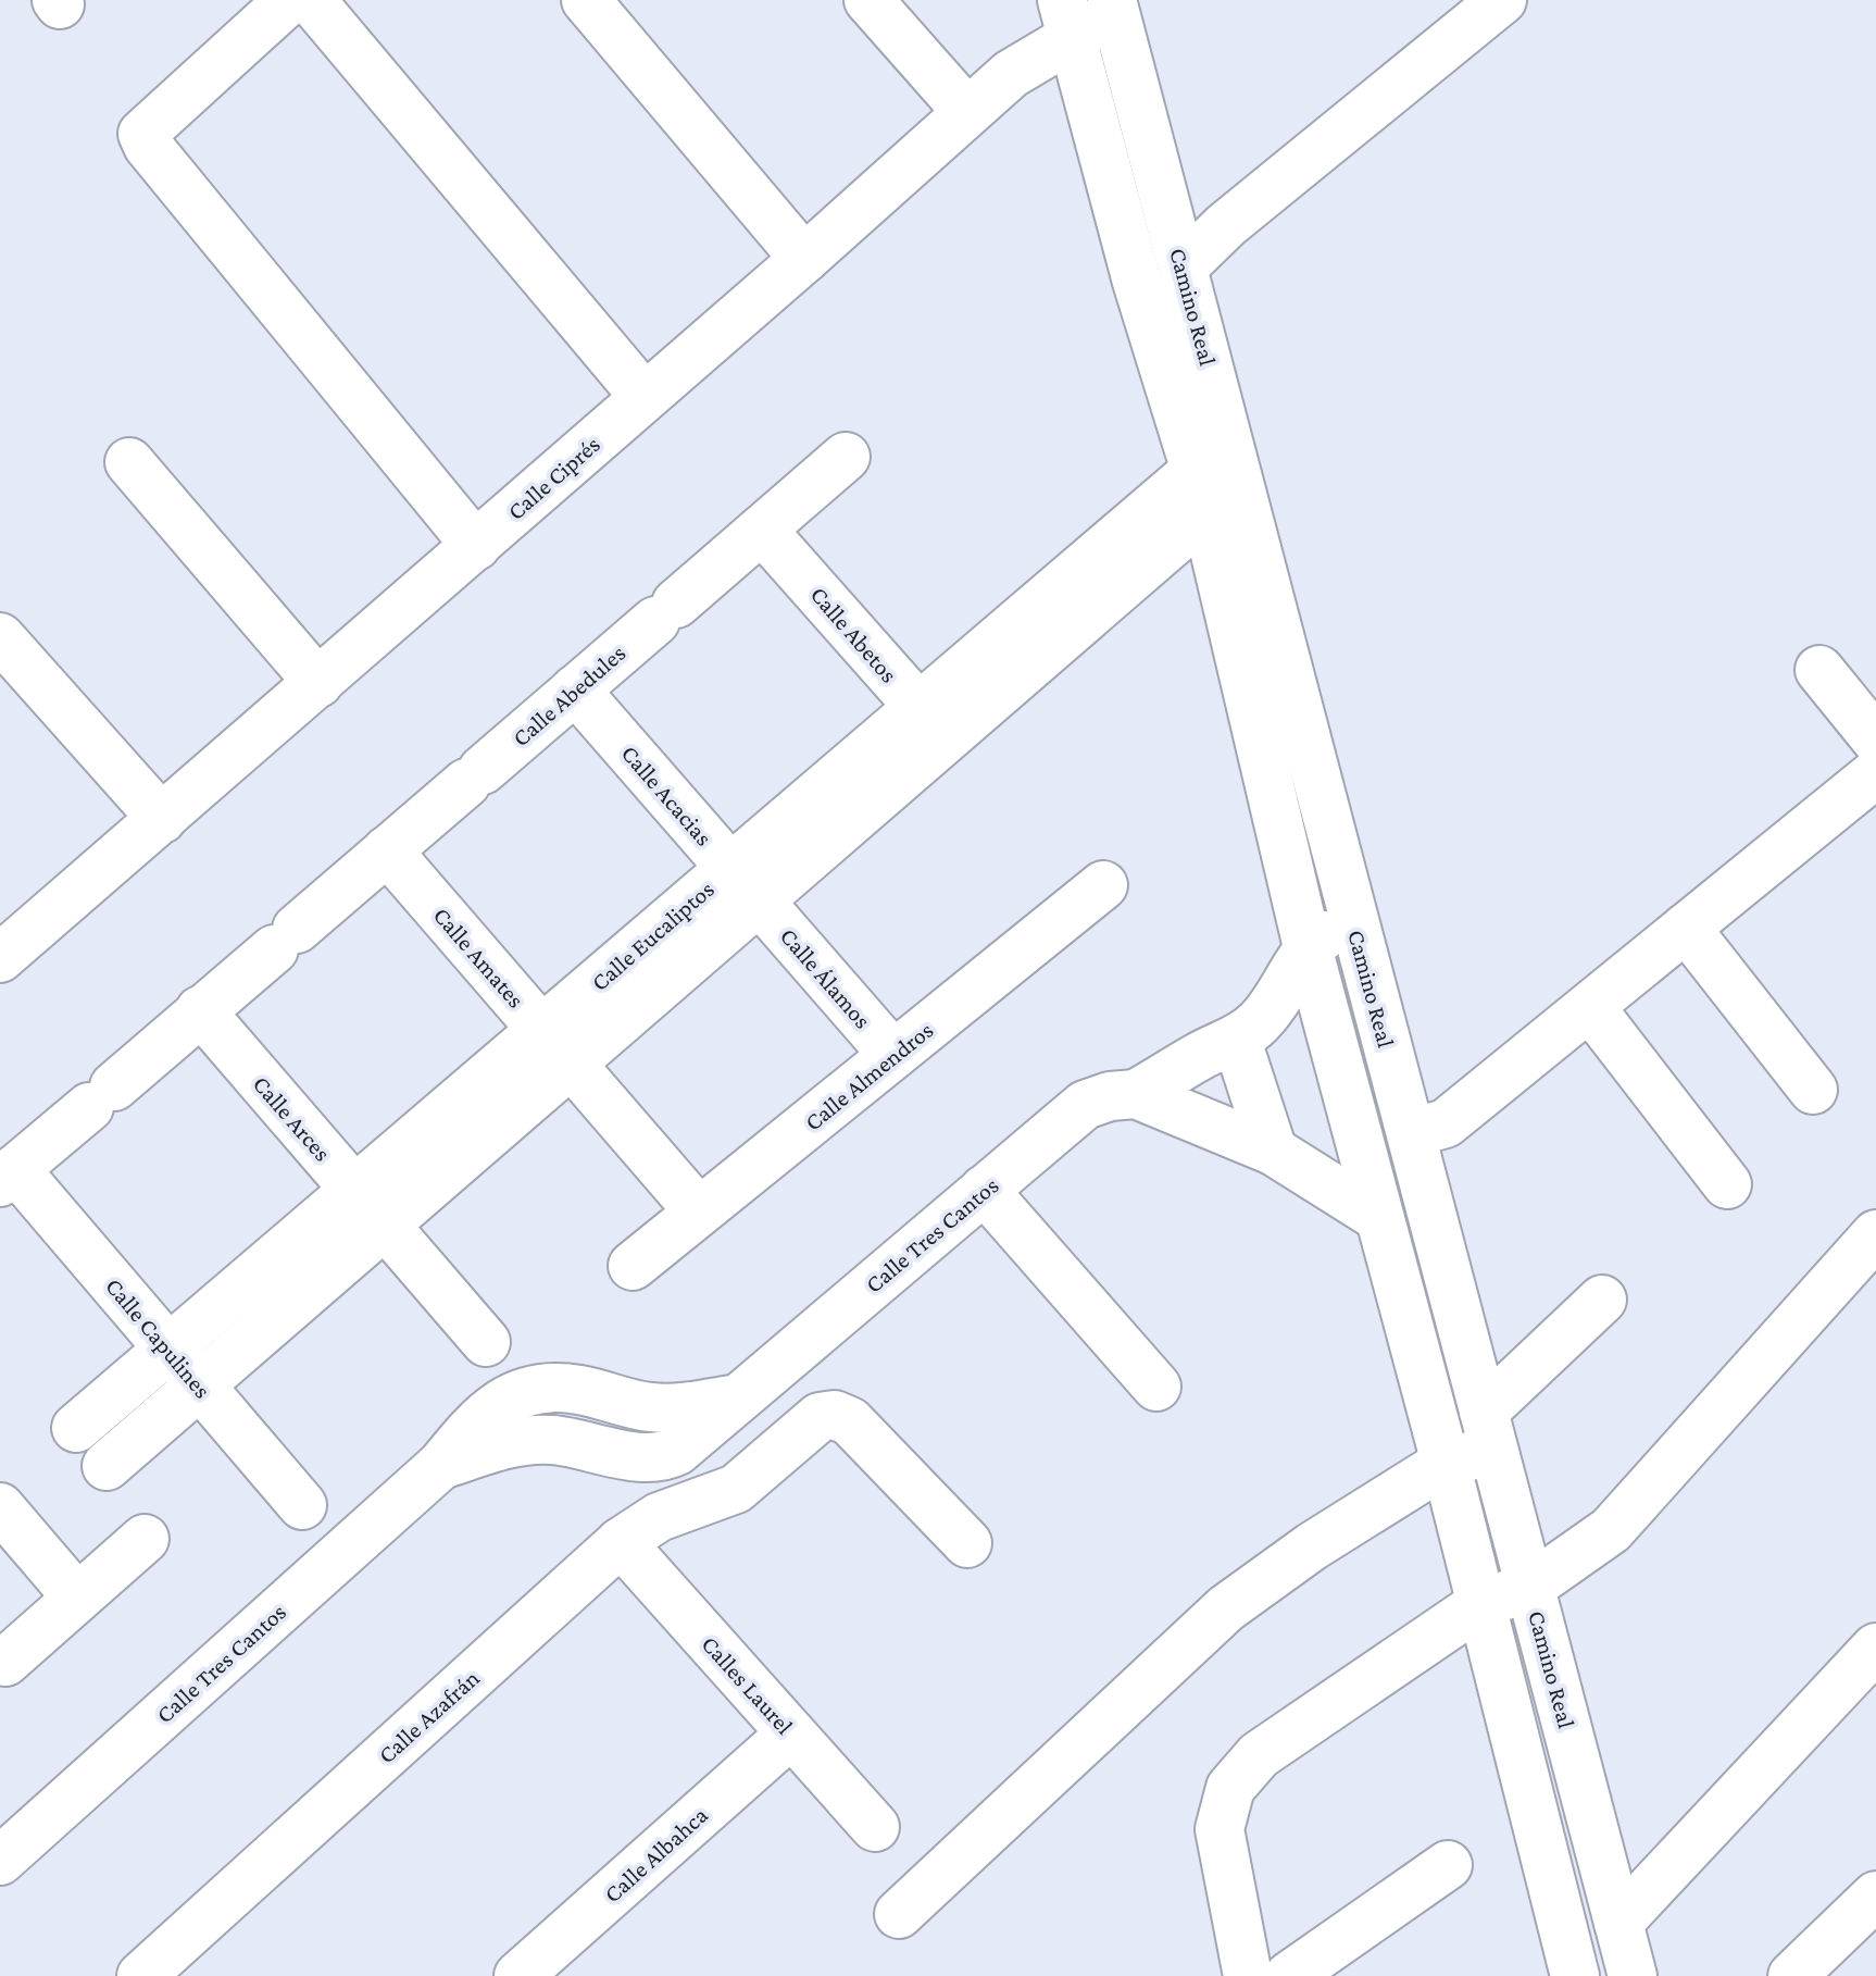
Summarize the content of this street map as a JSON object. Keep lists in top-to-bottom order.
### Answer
{
  "streets": {
    "street": [
      "Camino Real",
      "Calle Ciprés",
      "Calle Abetos",
      "Calle Abedules",
      "Calle Acacias",
      "Calle Eucaliptos",
      "Calle Amates",
      "Calle Álamos",
      "Calle Almendros",
      "Calle Arces",
      "Calle Tres Cantos",
      "Calle Capulines",
      "Calles Laurel",
      "Calle Azafrán",
      "Calle Albahca"
    ]
  },
  "crossings": [
    ["Camino Real", "Calle Ciprés"],
    ["Camino Real", "Calle Eucaliptos"],
    ["Camino Real", "Calle Tres Cantos"],
    ["Calle Abetos", "Calle Abedules"],
    ["Calle Abetos", "Calle Eucaliptos"],
    ["Calle Abedules", "Calle Acacias"],
    ["Calle Abedules", "Calle Amates"],
    ["Calle Abedules", "Calle Arces"],
    ["Calle Abedules", "Calle Capulines"],
    ["Calle Acacias", "Calle Eucaliptos"],
    ["Calle Acacias", "Calle Álamos"],
    ["Calle Eucaliptos", "Calle Amates"],
    ["Calle Eucaliptos", "Calle Álamos"],
    ["Calle Eucaliptos", "Calle Arces"],
    ["Calle Eucaliptos", "Calle Capulines"],
    ["Calle Amates", "Calle Almendros"],
    ["Calle Álamos", "Calle Almendros"],
    ["Calles Laurel", "Calle Azafrán"],
    ["Calles Laurel", "Calle Albahca"]
  ]
}
